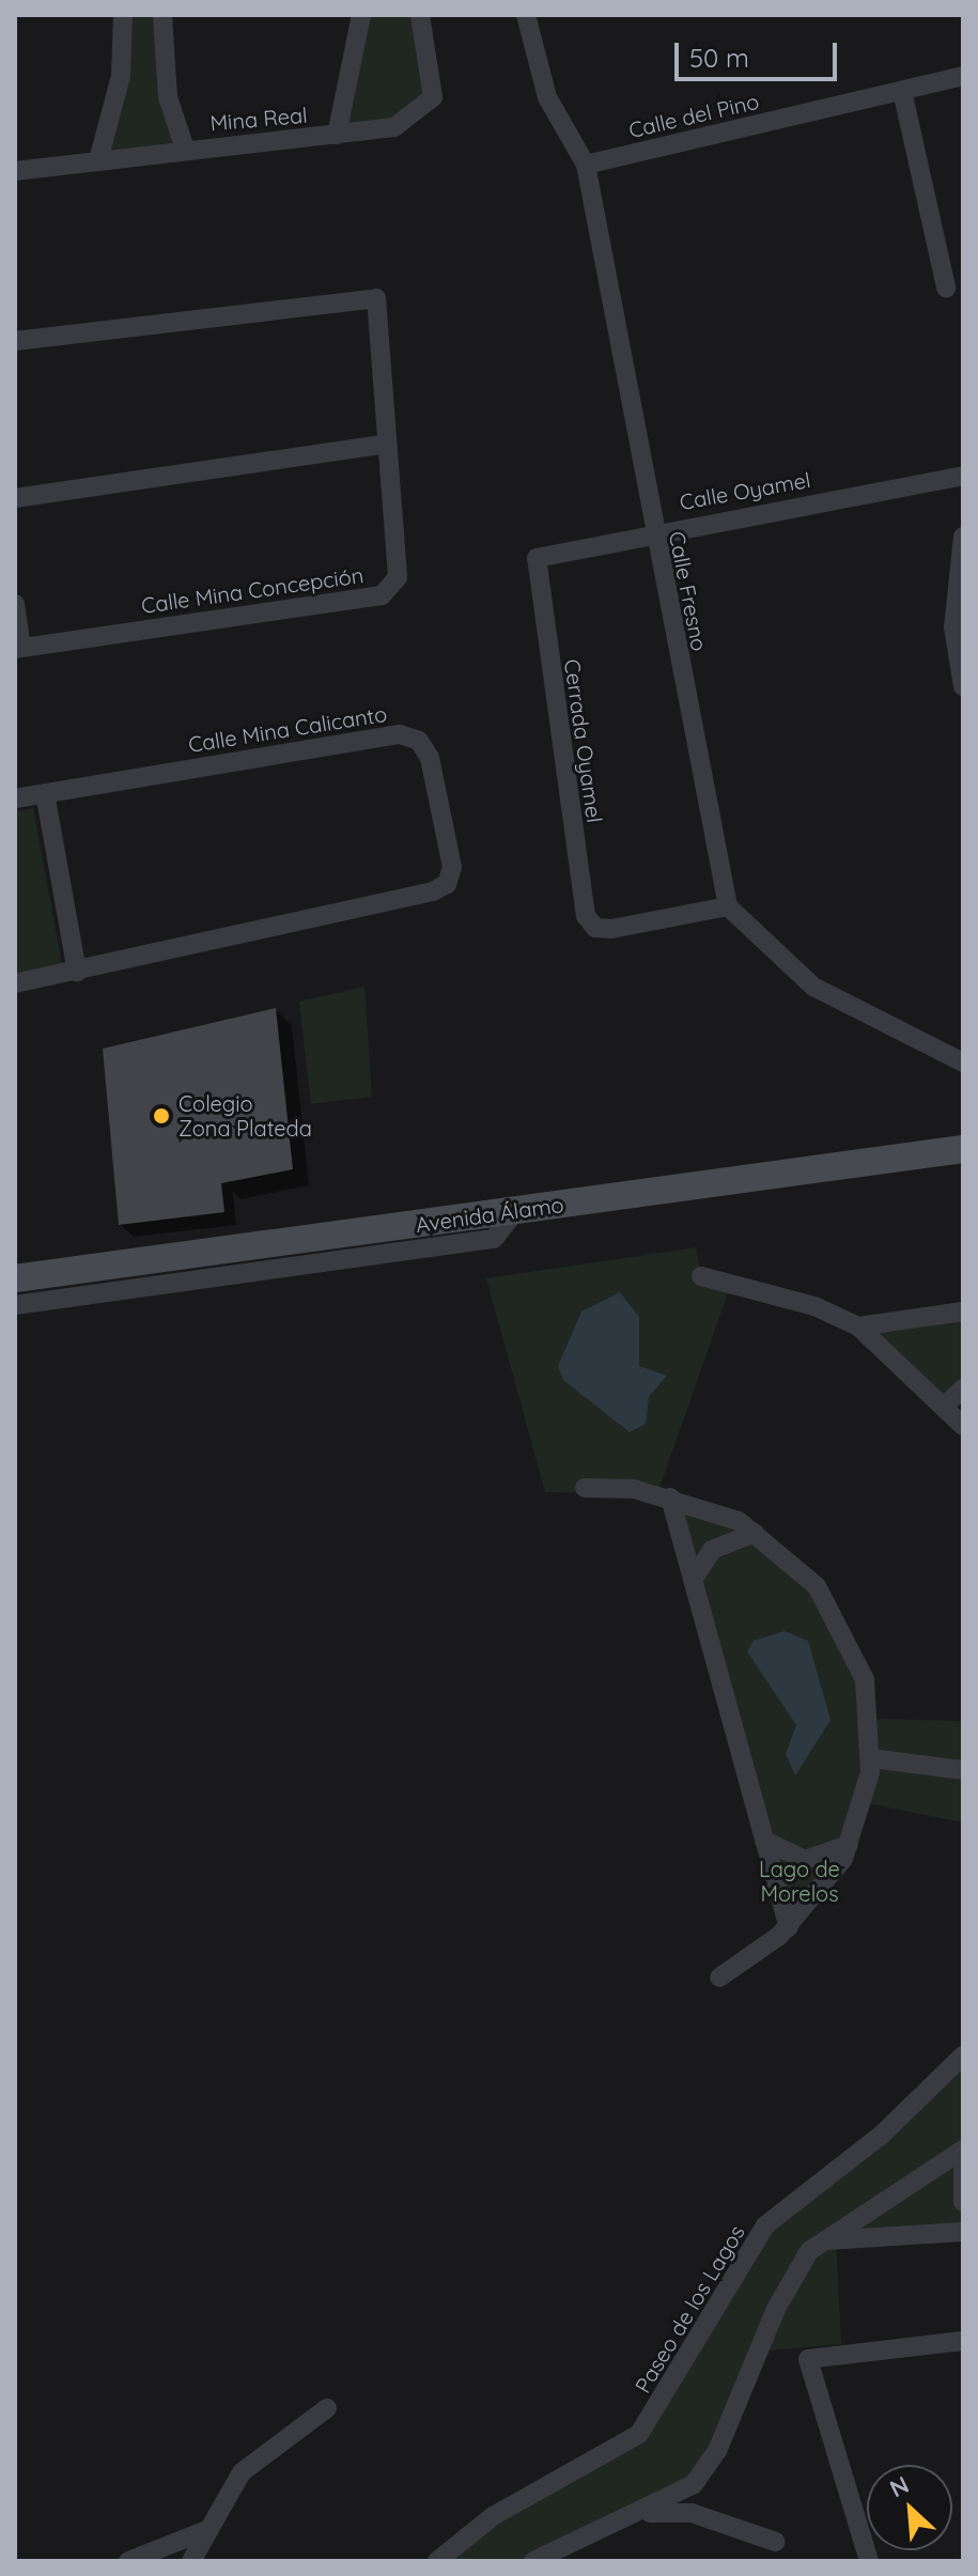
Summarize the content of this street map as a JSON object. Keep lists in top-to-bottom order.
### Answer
{
  "streets": {
    "street": [
      "Calle del Pino",
      "Mina Real",
      "Calle Oyamel",
      "Calle Mina Concepción",
      "Calle Fresno",
      "Calle Mina Calicanto",
      "Cerrada Oyamel",
      "Avenida Álamo",
      "Paseo de los Lagos"
    ]
  },
  "crossings": [
    ["Calle del Pino", "Calle Fresno"],
    ["Calle Oyamel", "Calle Fresno"],
    ["Calle Oyamel", "Cerrada Oyamel"],
    ["Calle Fresno", "Cerrada Oyamel"]
  ],
  "parks": ["Lago de Morelos"],
  "places": ["Colegio Zona Plateda"],
  "scale_bar": "50 m",
  "north": "top left"
}
